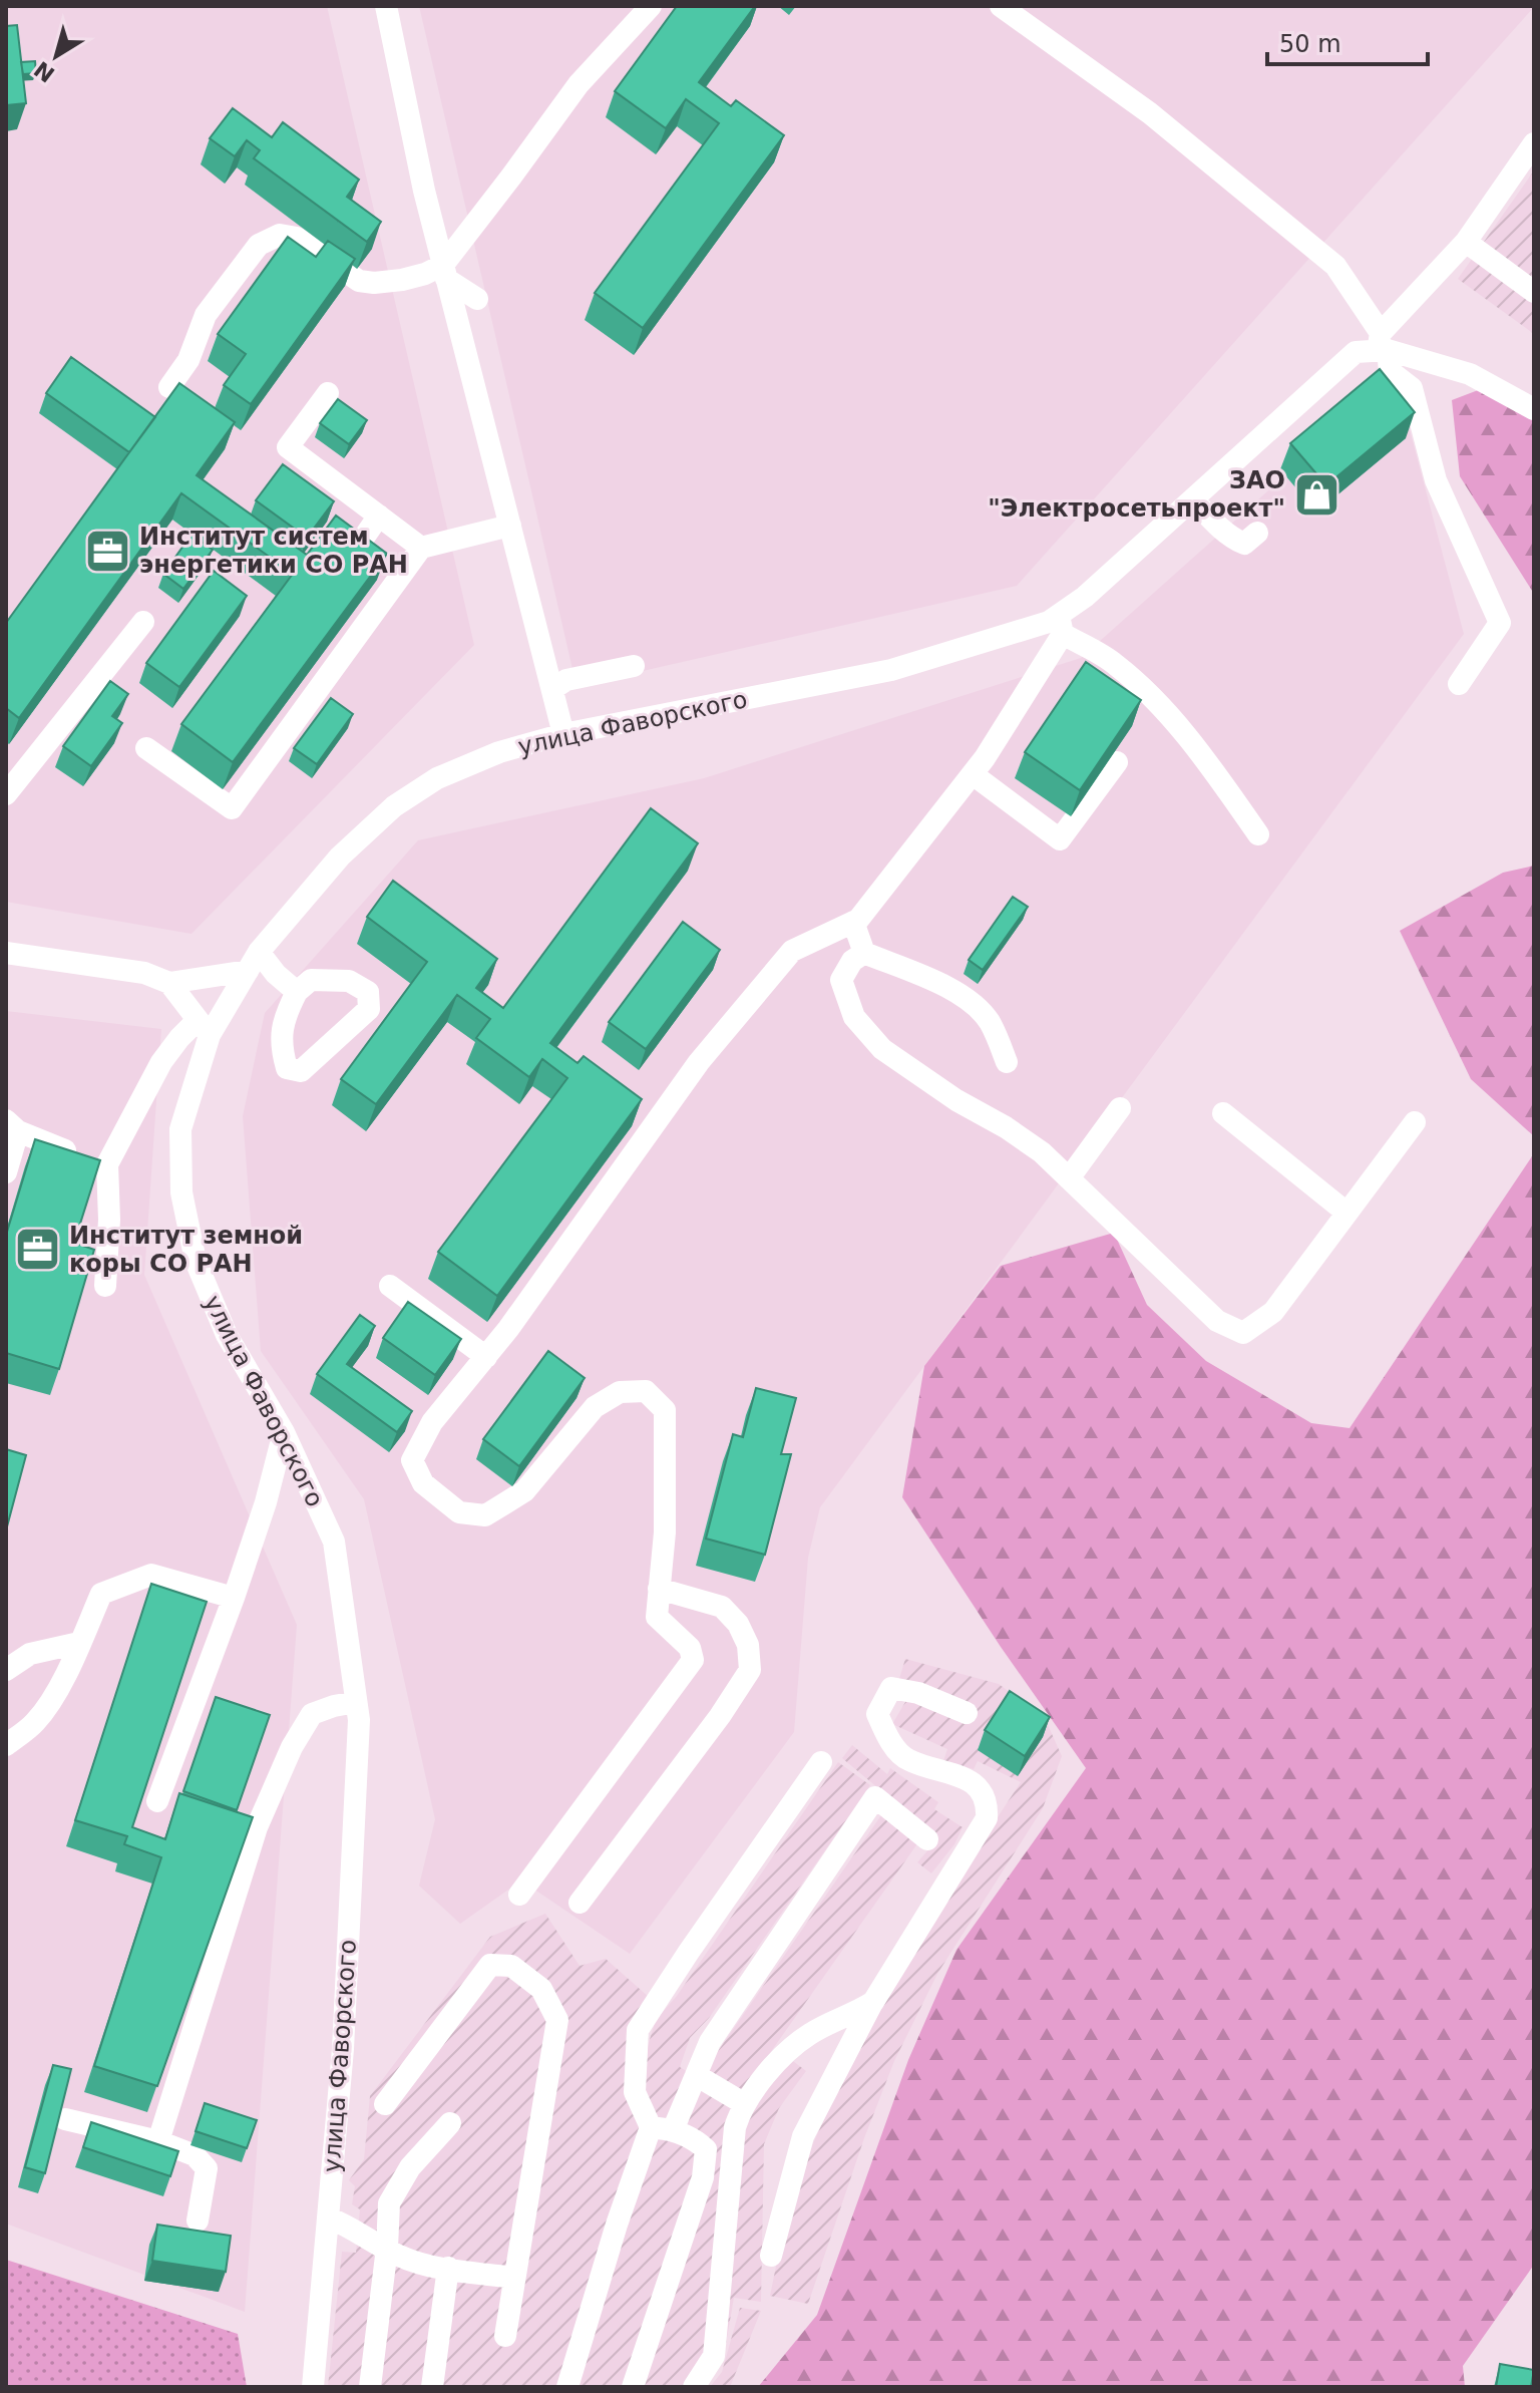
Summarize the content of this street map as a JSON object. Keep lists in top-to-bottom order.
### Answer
{
  "streets": {
    "street": ["улица Фаворского"]
  },
  "places": {
    "shop": ["ЗАО \"Электросетьпроект\""],
    "office": ["Институт систем энергетики СО РАН", "Институт земной коры СО РАН"]
  },
  "scale_bar": "50 m",
  "north": "bottom left"
}
